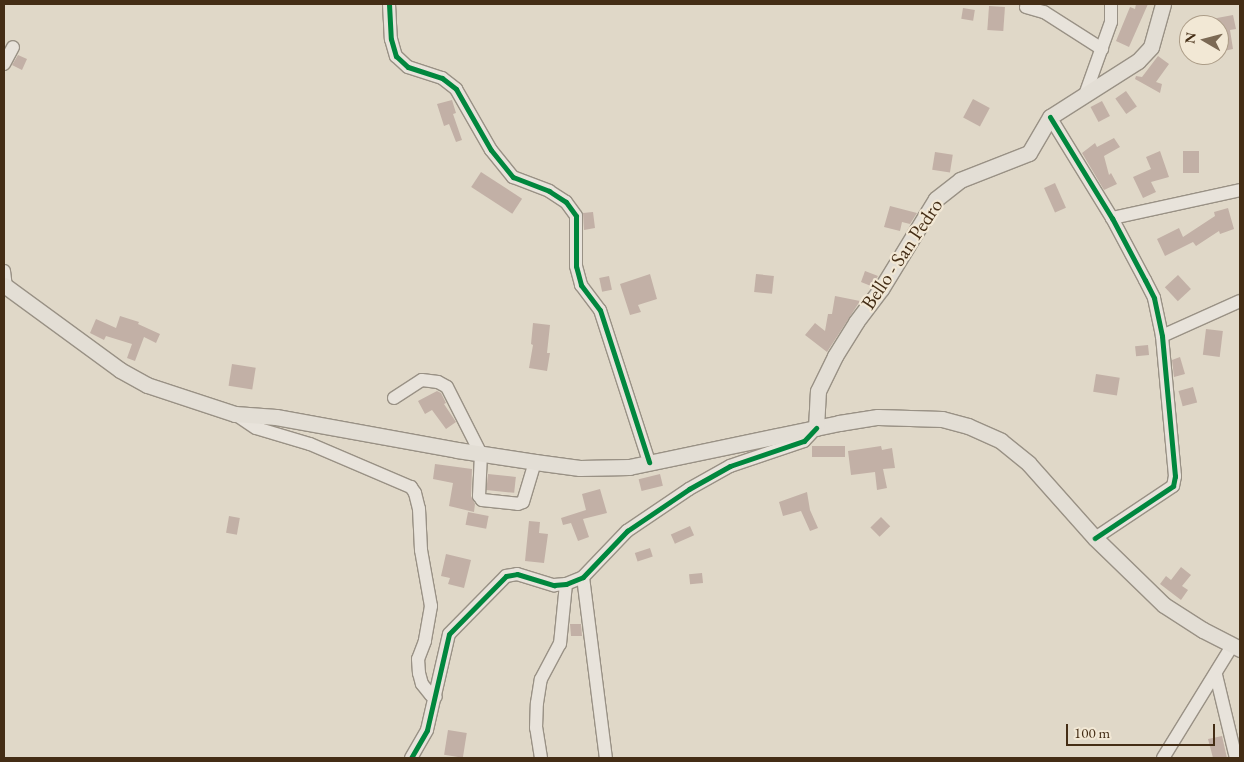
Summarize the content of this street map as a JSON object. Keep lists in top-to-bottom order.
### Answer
{
  "streets": {
    "main road": ["Bello - San Pedro"]
  },
  "scale_bar": "100 m",
  "north": "left"
}
